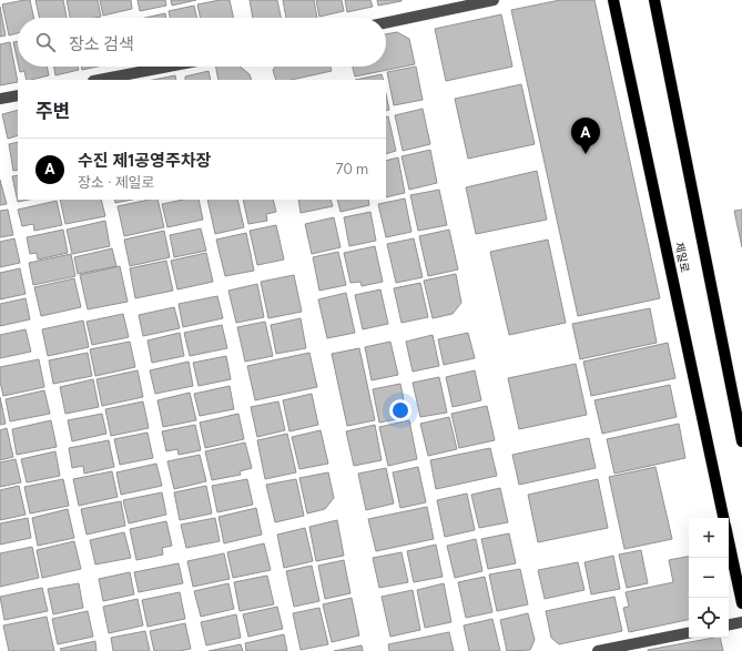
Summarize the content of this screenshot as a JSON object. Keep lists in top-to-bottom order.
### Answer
{
  "streets": {
    "main road": ["제일로"]
  },
  "page": {
    "search": "장소 검색",
    "heading": "주변",
    "pins": "A",
    "list": [
      {
        "mark": "A",
        "name": "수진 제1공영주차장",
        "note": "장소 · 제일로",
        "value": "70 m"
      }
    ],
    "map_buttons": ["+", "−"]
  }
}
